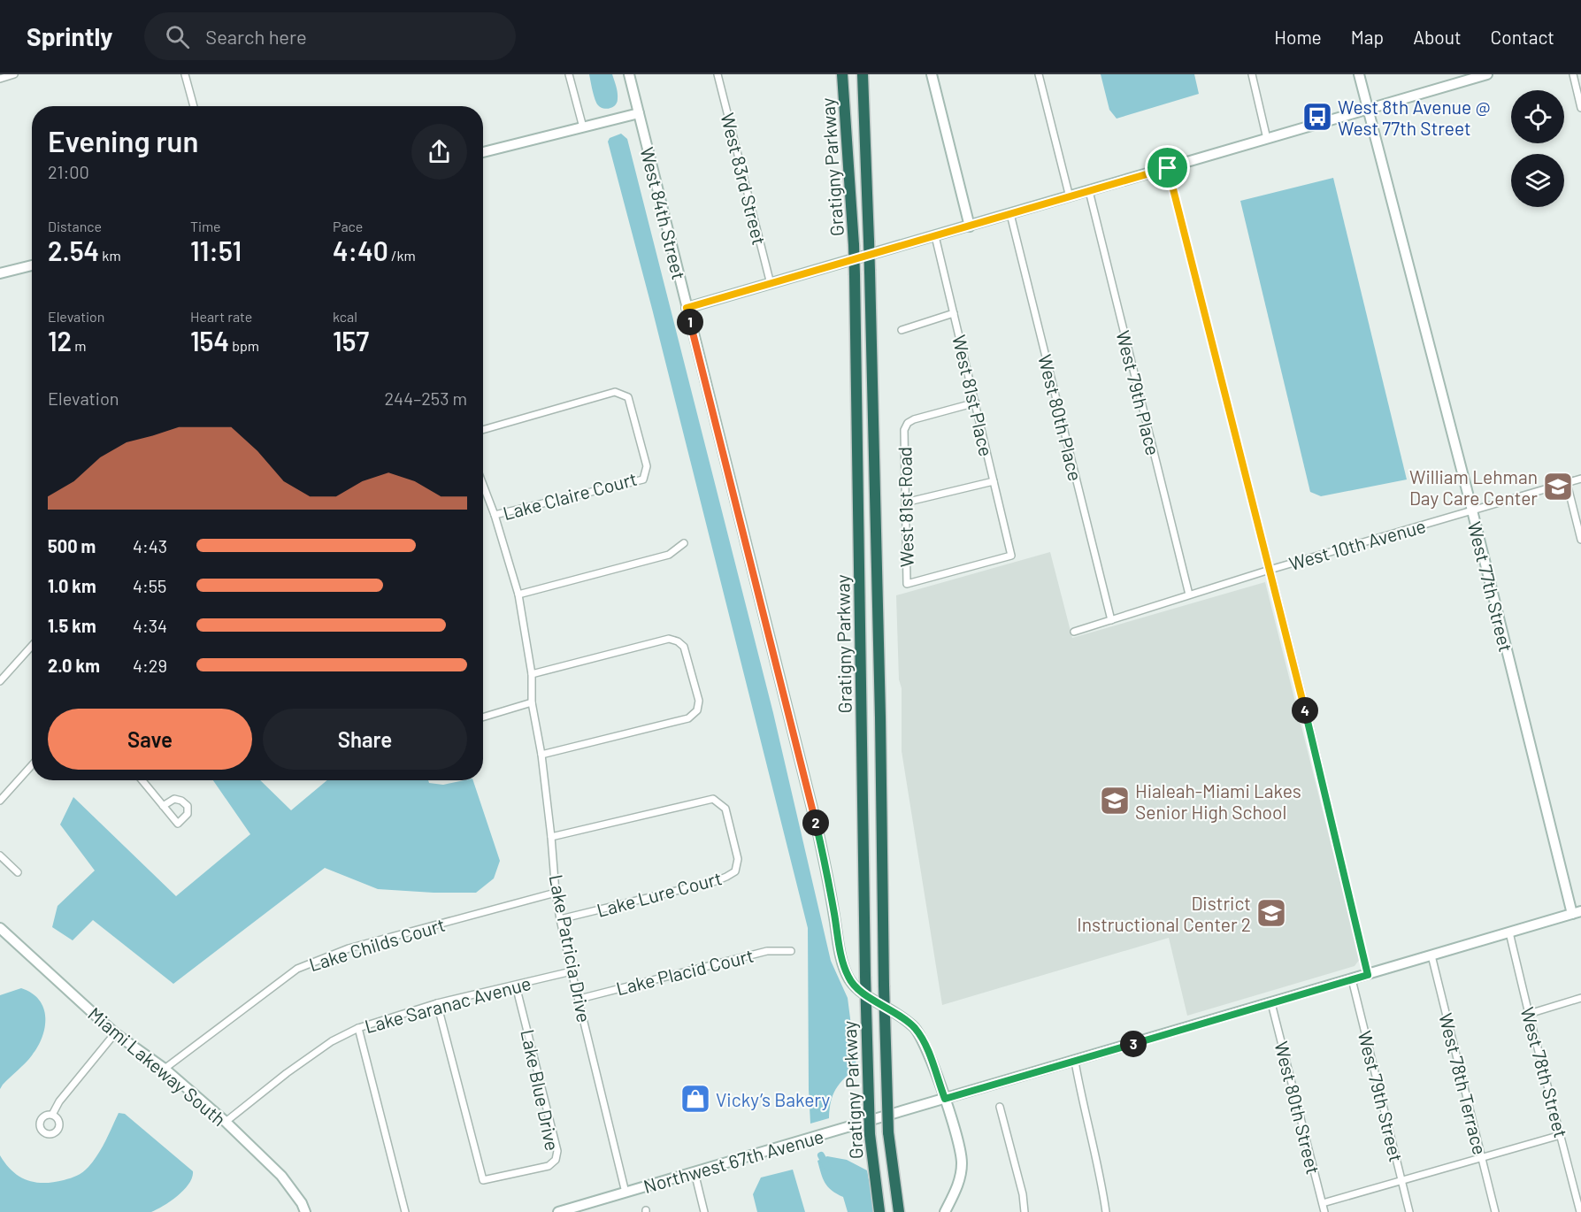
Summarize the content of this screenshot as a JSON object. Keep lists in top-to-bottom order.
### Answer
{
  "streets": {
    "highway": ["Gratigny Parkway"],
    "street": [
      "West 83rd Street",
      "West 84th Street",
      "West 79th Place",
      "West 81st Place",
      "West 80th Place",
      "Lake Claire Court",
      "West 81st Road",
      "West 10th Avenue",
      "West 77th Street",
      "Lake Lure Court",
      "Lake Childs Court",
      "Lake Patricia Drive",
      "Lake Placid Court",
      "Lake Saranac Avenue",
      "Miami Lakeway South",
      "West 78th Street",
      "West 78th Terrace",
      "Lake Blue Drive",
      "West 79th Street",
      "West 80th Street",
      "Northwest 67th Avenue"
    ]
  },
  "crossings": [
    ["West 84th Street", "Northwest 67th Avenue"],
    ["West 79th Place", "West 10th Avenue"],
    ["West 81st Place", "West 81st Road"],
    ["West 80th Place", "West 10th Avenue"],
    ["Lake Claire Court", "Lake Patricia Drive"],
    ["West 10th Avenue", "West 77th Street"],
    ["West 77th Street", "Northwest 67th Avenue"],
    ["Lake Lure Court", "Lake Patricia Drive"],
    ["Lake Childs Court", "Lake Patricia Drive"],
    ["Lake Childs Court", "Miami Lakeway South"],
    ["Lake Patricia Drive", "Lake Placid Court"],
    ["Lake Patricia Drive", "Lake Saranac Avenue"],
    ["Lake Patricia Drive", "Northwest 67th Avenue"],
    ["Lake Saranac Avenue", "Miami Lakeway South"],
    ["Lake Saranac Avenue", "Lake Blue Drive"],
    ["West 78th Street", "Northwest 67th Avenue"],
    ["West 78th Terrace", "Northwest 67th Avenue"],
    ["West 79th Street", "Northwest 67th Avenue"],
    ["West 80th Street", "Northwest 67th Avenue"]
  ],
  "places": {
    "bus stop": ["West 8th Avenue @ West 77th Street"],
    "school or university": ["William Lehman Day Care Center", "Hialeah-Miami Lakes Senior High School", "District Instructional Center 2"],
    "shop": ["Vicky’s Bakery"]
  },
  "page": {
    "header": "Sprintly",
    "search": "Search here",
    "nav": [
      "Home",
      "Map",
      "About",
      "Contact"
    ],
    "heading": ["Evening run", "21:00"],
    "stats": [
      ["Distance", "2.54 km"],
      ["Time", "11:51"],
      ["Pace", "4:40 /km"],
      ["Elevation", "12 m"],
      ["Heart rate", "154 bpm"],
      ["kcal", "157"]
    ],
    "pins": [
      "1",
      "4",
      "2",
      "3"
    ],
    "chart": ["Elevation", "244–253 m"],
    "list": [
      {
        "name": "500 m",
        "note": "4:43"
      },
      {
        "name": "1.0 km",
        "note": "4:55"
      },
      {
        "name": "1.5 km",
        "note": "4:34"
      },
      {
        "name": "2.0 km",
        "note": "4:29"
      }
    ],
    "buttons": ["Save", "Share"]
  }
}
